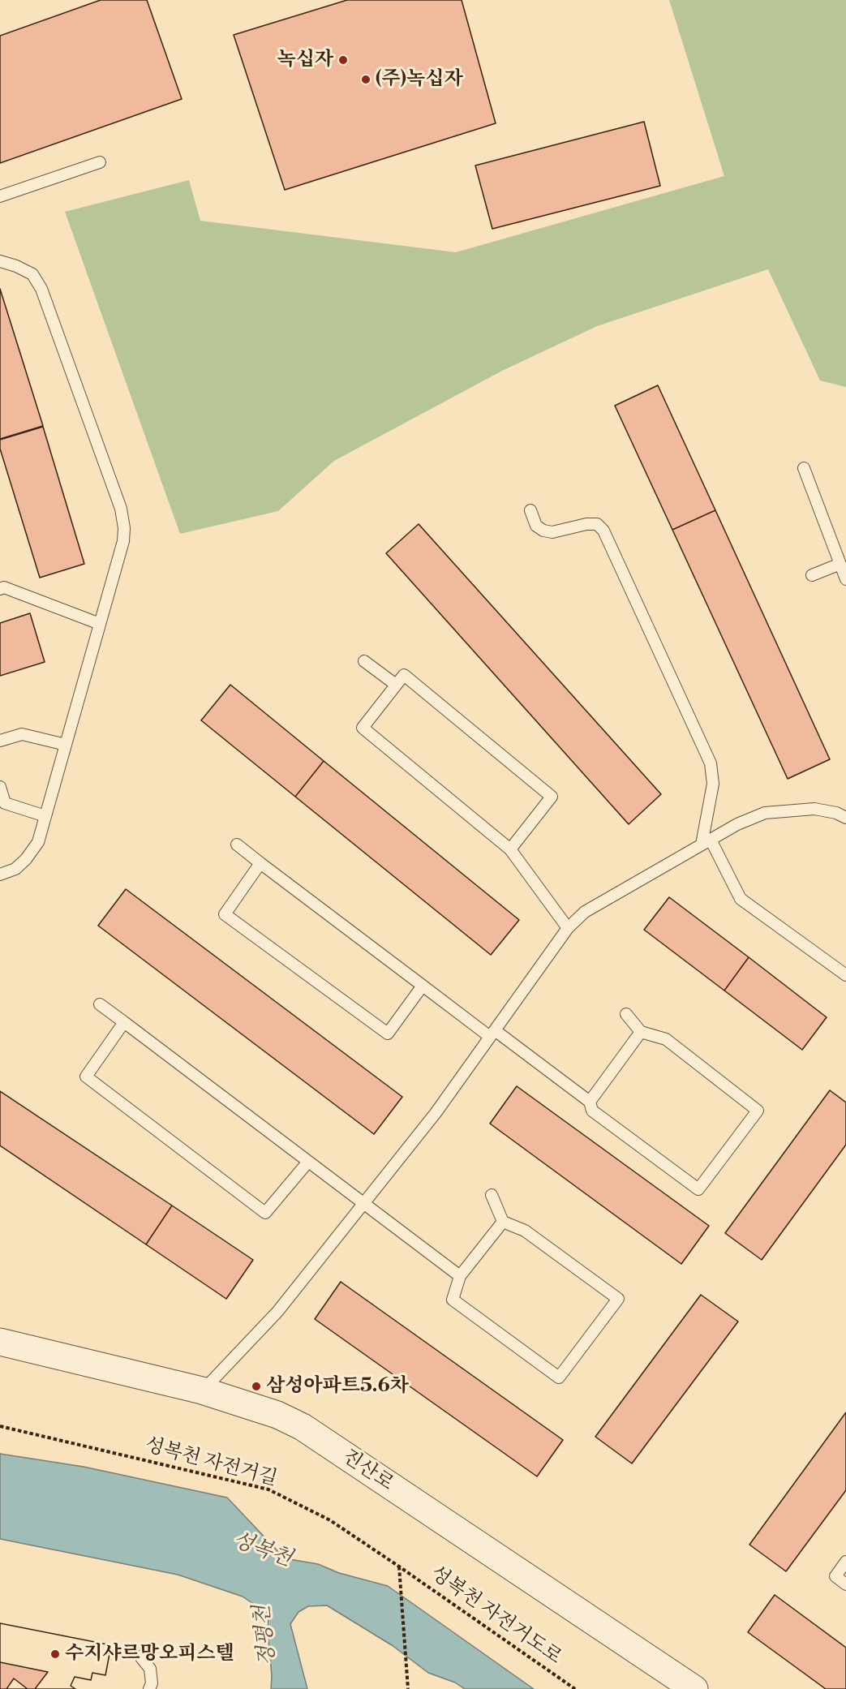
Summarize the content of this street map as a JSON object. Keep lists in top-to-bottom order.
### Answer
{
  "streets": {
    "street": ["진산로"],
    "path": ["성복천 자전거길", "성복천 자전거도로"]
  },
  "crossings": [
    ["성복천 자전거길", "성복천 자전거도로"]
  ],
  "water": ["성복천", "정평천"],
  "places": [
    "녹십자",
    "(주)녹십자",
    "삼성아파트5.6차",
    "수지샤르망오피스텔"
  ]
}
